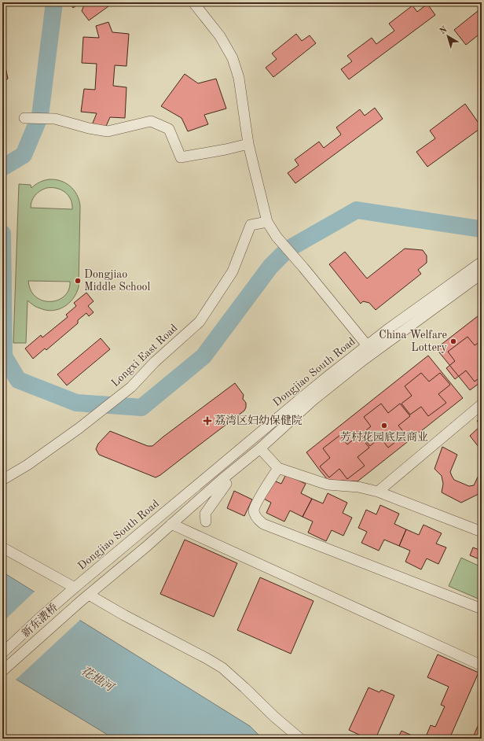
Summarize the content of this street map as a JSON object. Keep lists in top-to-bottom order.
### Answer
{
  "streets": {
    "street": ["Longxi East Road", "Dongjiao South Road", "新东漖桥"]
  },
  "crossings": [
    ["Dongjiao South Road", "新东漖桥"]
  ],
  "water": ["花地河"],
  "places": {
    "other": ["Dongjiao Middle School", "China Welfare Lottery", "芳村花园底层商业"],
    "health": ["荔湾区妇幼保健院"]
  },
  "north": "top left"
}
